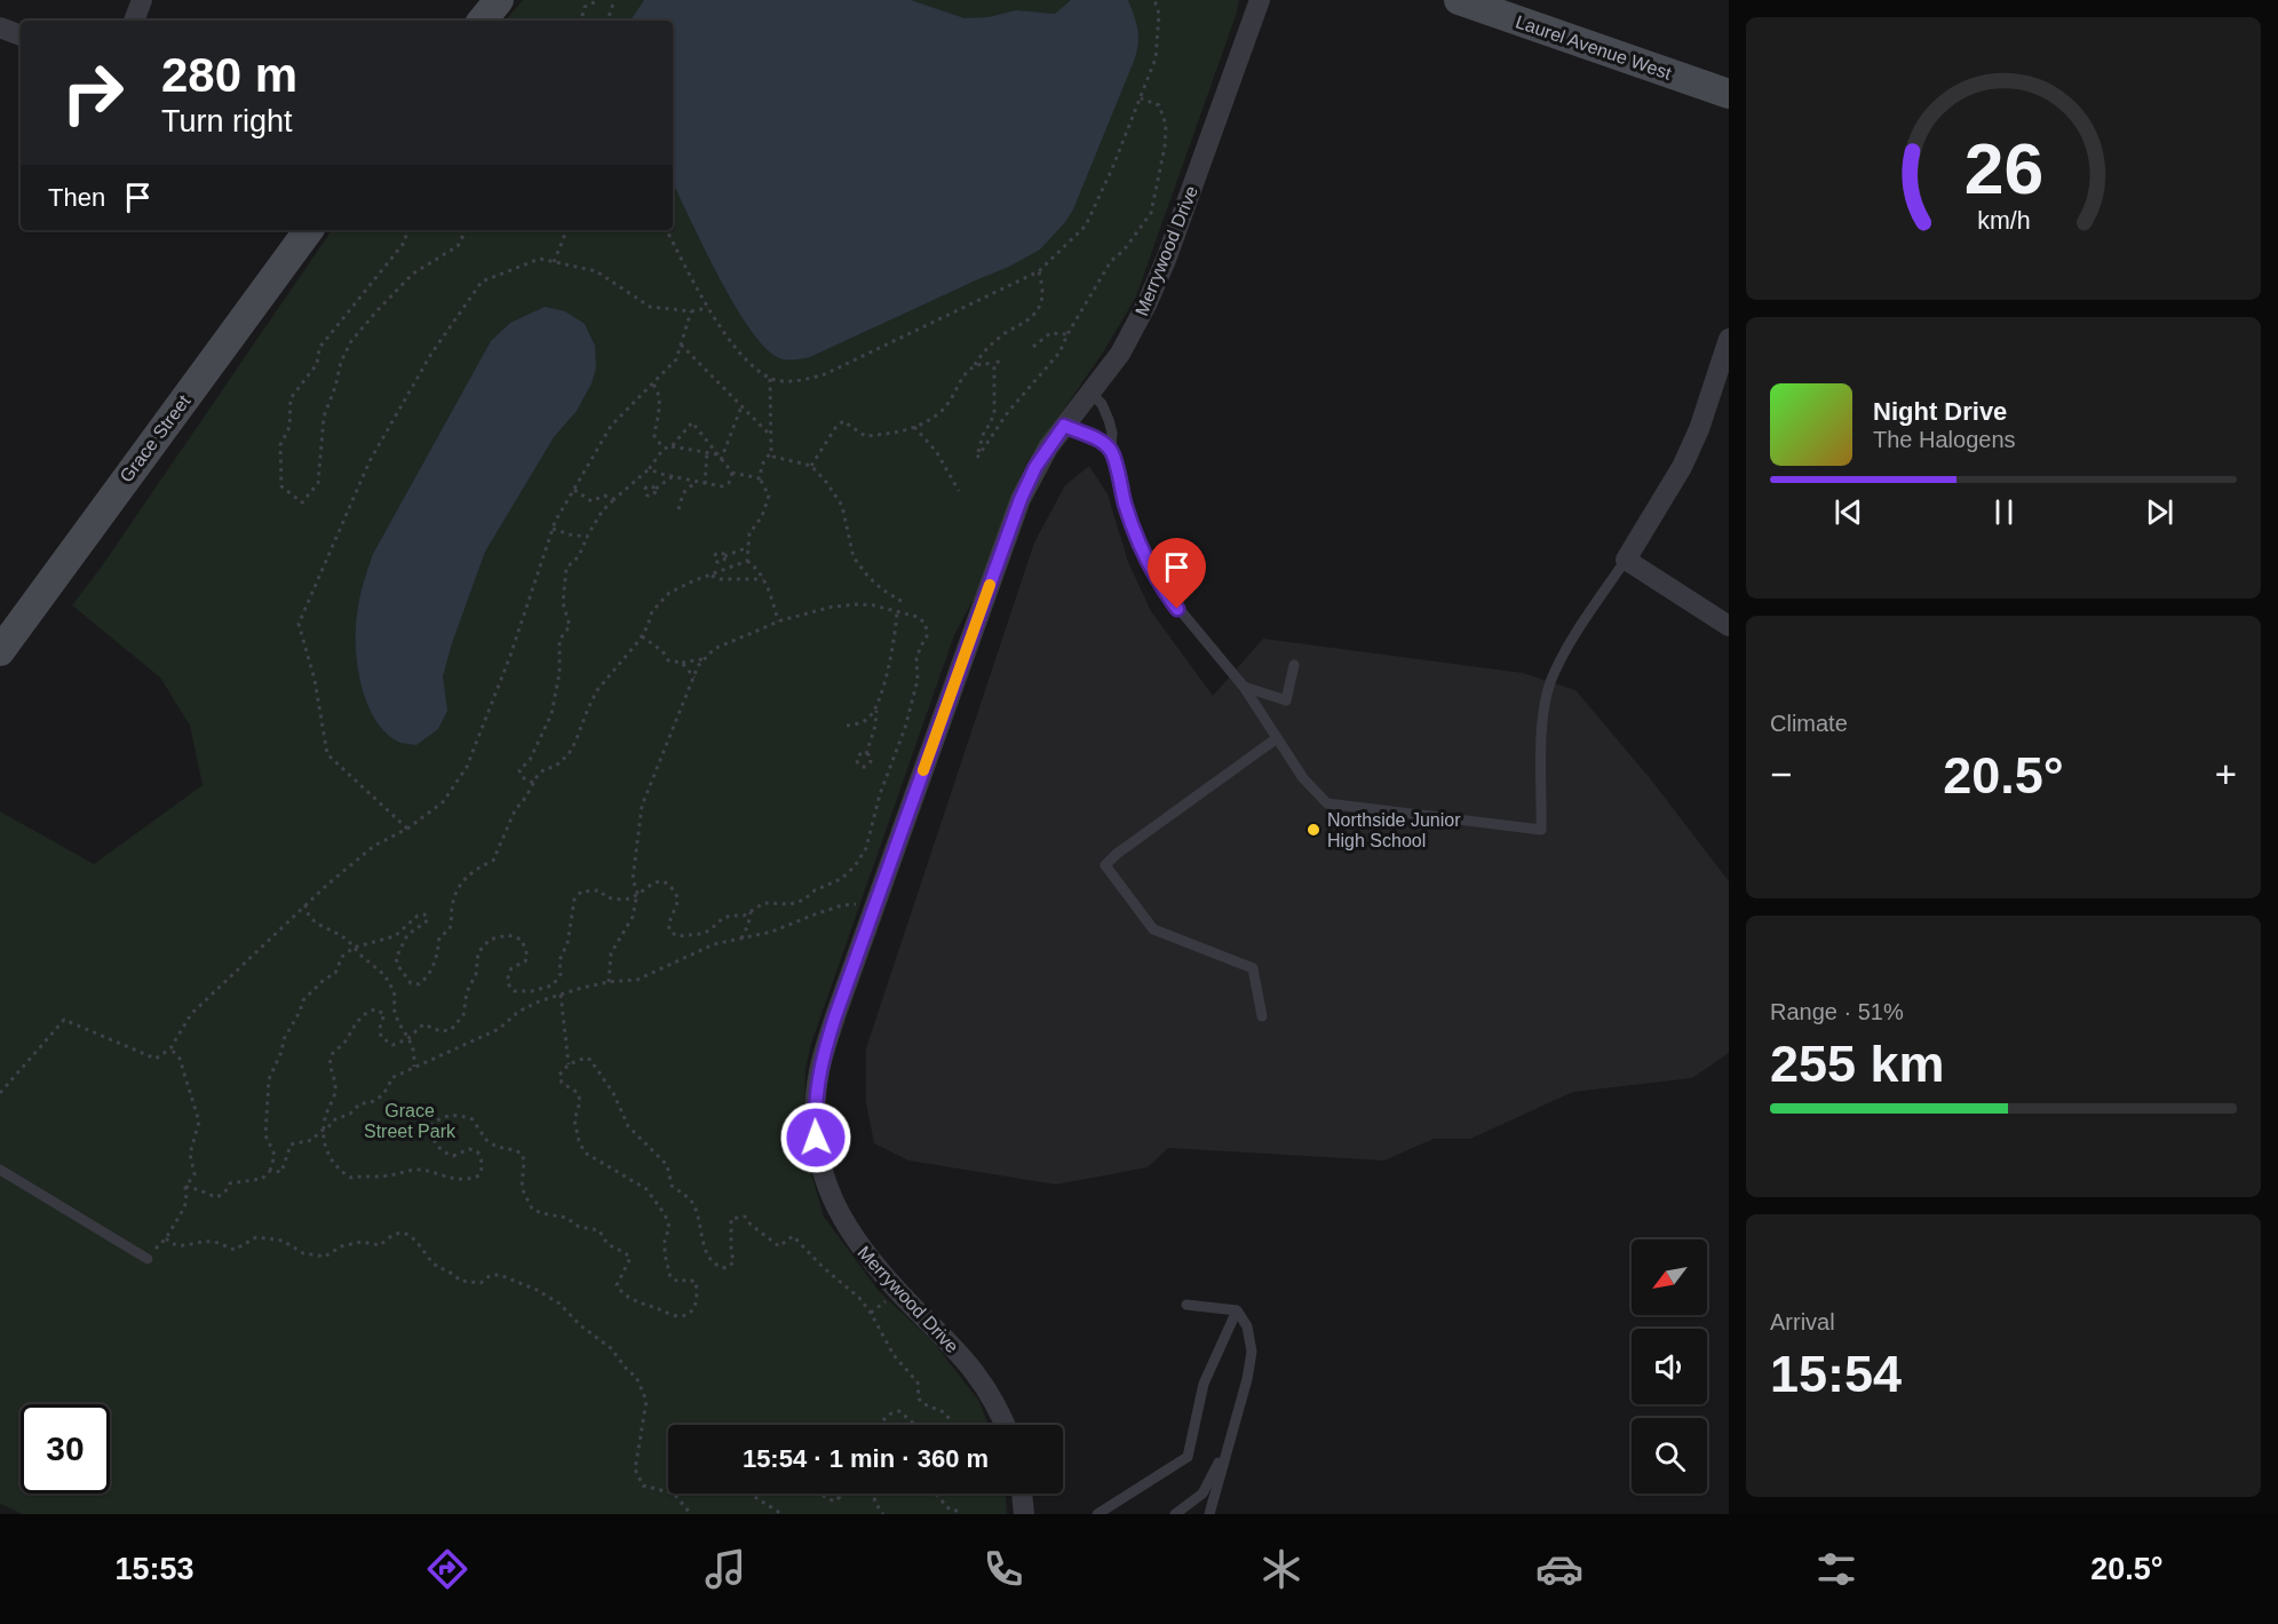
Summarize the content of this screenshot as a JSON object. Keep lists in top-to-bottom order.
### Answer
{
  "streets": {
    "main road": ["Laurel Avenue West", "Grace Street"],
    "street": ["Merrywood Drive"]
  },
  "parks": ["Grace Street Park"],
  "places": ["Northside Junior High School"],
  "north": "bottom left",
  "page": {
    "turn": ["280 m", "Turn right"],
    "then": "Then",
    "song": ["Night Drive", "The Halogens"],
    "tile": [
      "Climate",
      ["Range · 51%", "255 km"],
      ["Arrival", "15:54"]
    ],
    "heat": ["−", "20.5°", "+"],
    "limit": "30",
    "trip": "15:54 · 1 min · 360 m",
    "tabs": ["15:53", "20.5°"],
    "gauge": ["26", "km/h"]
  }
}
